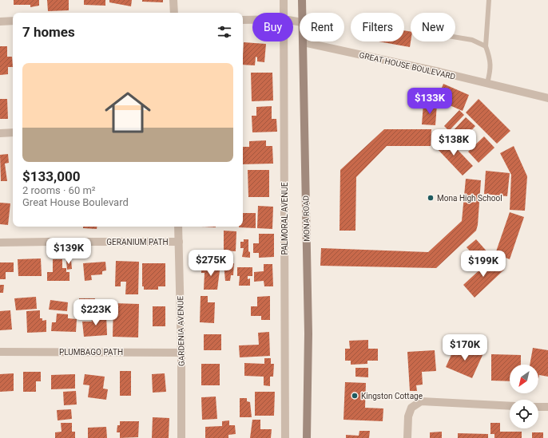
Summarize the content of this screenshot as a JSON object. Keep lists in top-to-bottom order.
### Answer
{
  "streets": {
    "street": [
      "GREAT HOUSE BOULEVARD",
      "PALMORAL AVENUE",
      "MONA ROAD",
      "GERANIUM PATH",
      "GARDENIA AVENUE",
      "PLUMBAGO PATH"
    ]
  },
  "crossings": [
    ["GREAT HOUSE BOULEVARD", "MONA ROAD"],
    ["GERANIUM PATH", "GARDENIA AVENUE"],
    ["GARDENIA AVENUE", "PLUMBAGO PATH"]
  ],
  "places": ["Mona High School", "Kingston Cottage"],
  "north": "bottom left",
  "page": {
    "chip": [
      "Buy",
      "Rent",
      "Filters",
      "New"
    ],
    "heading": "7 homes",
    "list": [
      {
        "name": "$133,000",
        "note": "2 rooms · 60 m² · Great House Boulevard"
      }
    ],
    "price": [
      "$133K",
      "$138K",
      "$139K",
      "$275K",
      "$199K",
      "$223K",
      "$170K"
    ]
  }
}
